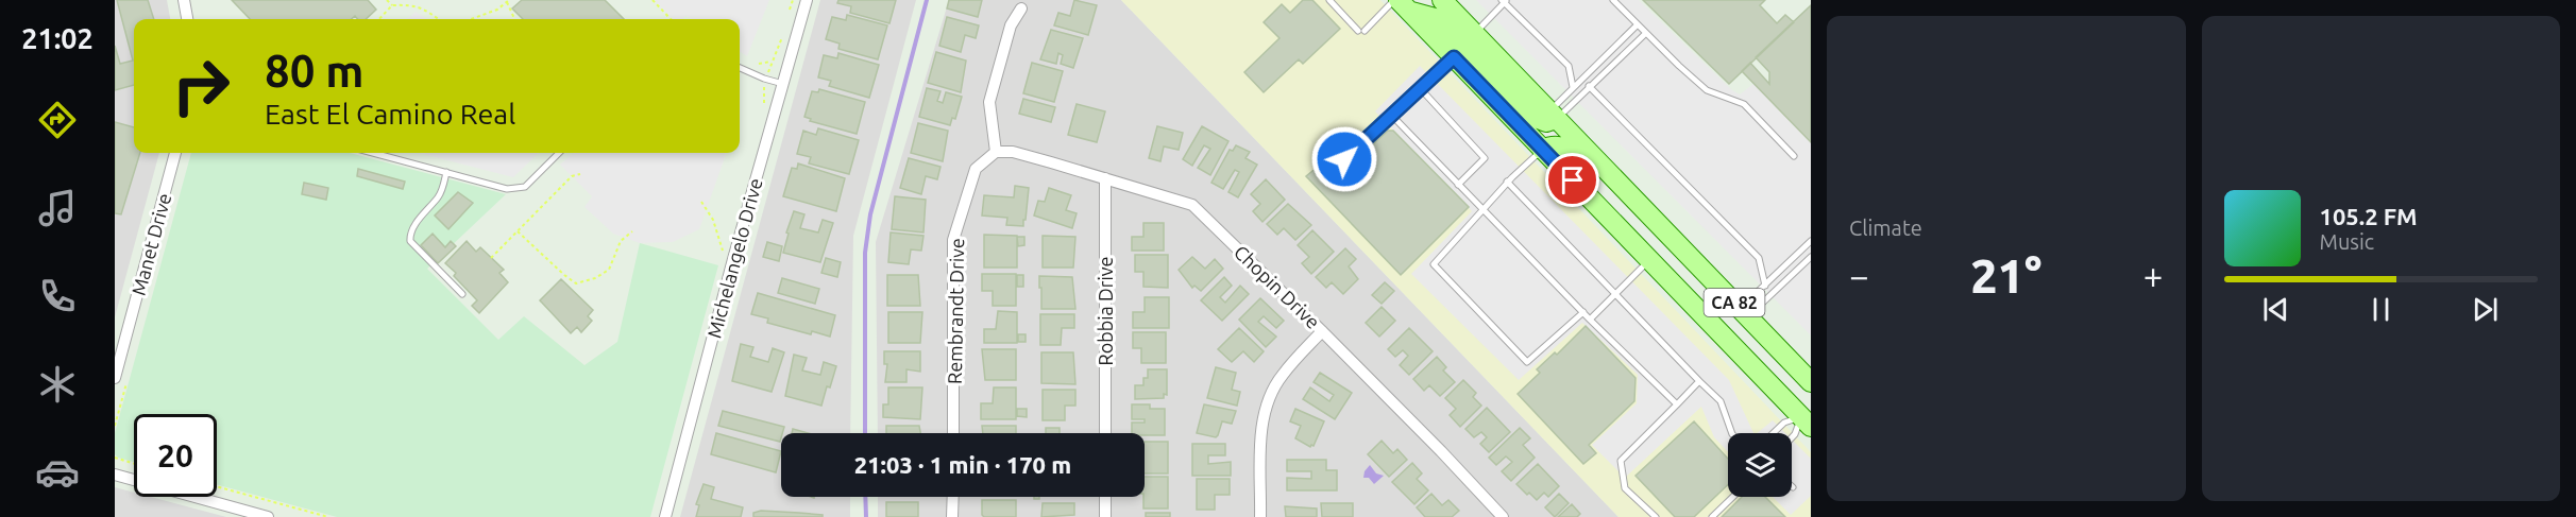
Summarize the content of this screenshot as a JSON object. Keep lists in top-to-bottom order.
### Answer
{
  "streets": {
    "main road": ["CA 82"],
    "street": [
      "Manet Drive",
      "Michelangelo Drive",
      "Chopin Drive",
      "Rembrandt Drive",
      "Robbia Drive"
    ]
  },
  "crossings": [
    ["Chopin Drive", "Rembrandt Drive"],
    ["Chopin Drive", "Robbia Drive"]
  ],
  "page": {
    "tabs": "21:02",
    "tile": "Climate",
    "turn": ["80 m", "East El Camino Real"],
    "song": ["105.2 FM", "Music"],
    "heat": ["−", "21°", "+"],
    "limit": "20",
    "trip": "21:03 · 1 min · 170 m"
  }
}
